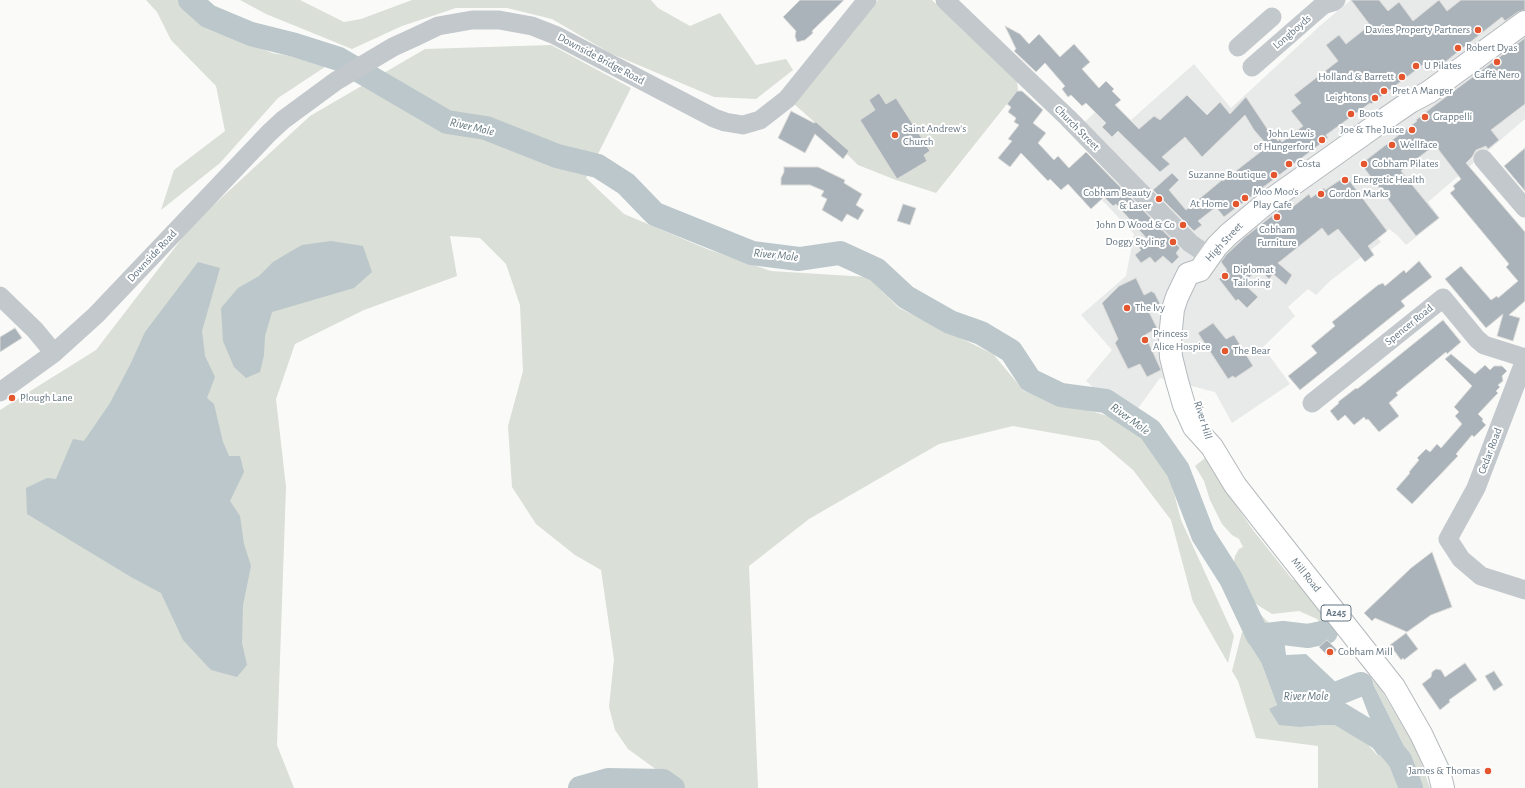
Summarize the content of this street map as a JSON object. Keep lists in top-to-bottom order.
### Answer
{
  "streets": {
    "main road": [
      "High Street",
      "River Hill",
      "Mill Road",
      "A245"
    ],
    "street": [
      "Longboyds",
      "Downside Bridge Road",
      "Church Street",
      "Downside Road",
      "Spencer Road",
      "Cedar Road"
    ]
  },
  "crossings": [
    ["Downside Bridge Road", "Downside Road"],
    ["Church Street", "High Street"],
    ["Church Street", "River Hill"],
    ["High Street", "River Hill"],
    ["Spencer Road", "Cedar Road"],
    ["River Hill", "Mill Road"]
  ],
  "water": ["River Mole"],
  "places": [
    "Davies Property Partners",
    "Robert Dyas",
    "Caffè Nero",
    "U Pilates",
    "Holland & Barrett",
    "Pret A Manger",
    "Leightons",
    "Boots",
    "Grappelli",
    "Joe & The Juice",
    "Saint Andrew's Church",
    "John Lewis of Hungerford",
    "Wellface",
    "Costa",
    "Cobham Pilates",
    "Suzanne Boutique",
    "Energetic Health",
    "Gordon Marks",
    "Moo Moo's Play Cafe",
    "Cobham Beauty & Laser",
    "At Home",
    "Cobham Furniture",
    "John D Wood & Co",
    "Doggy Styling",
    "Diplomat Tailoring",
    "The Ivy",
    "Princess Alice Hospice",
    "The Bear",
    "Plough Lane",
    "Cobham Mill",
    "James & Thomas"
  ]
}
